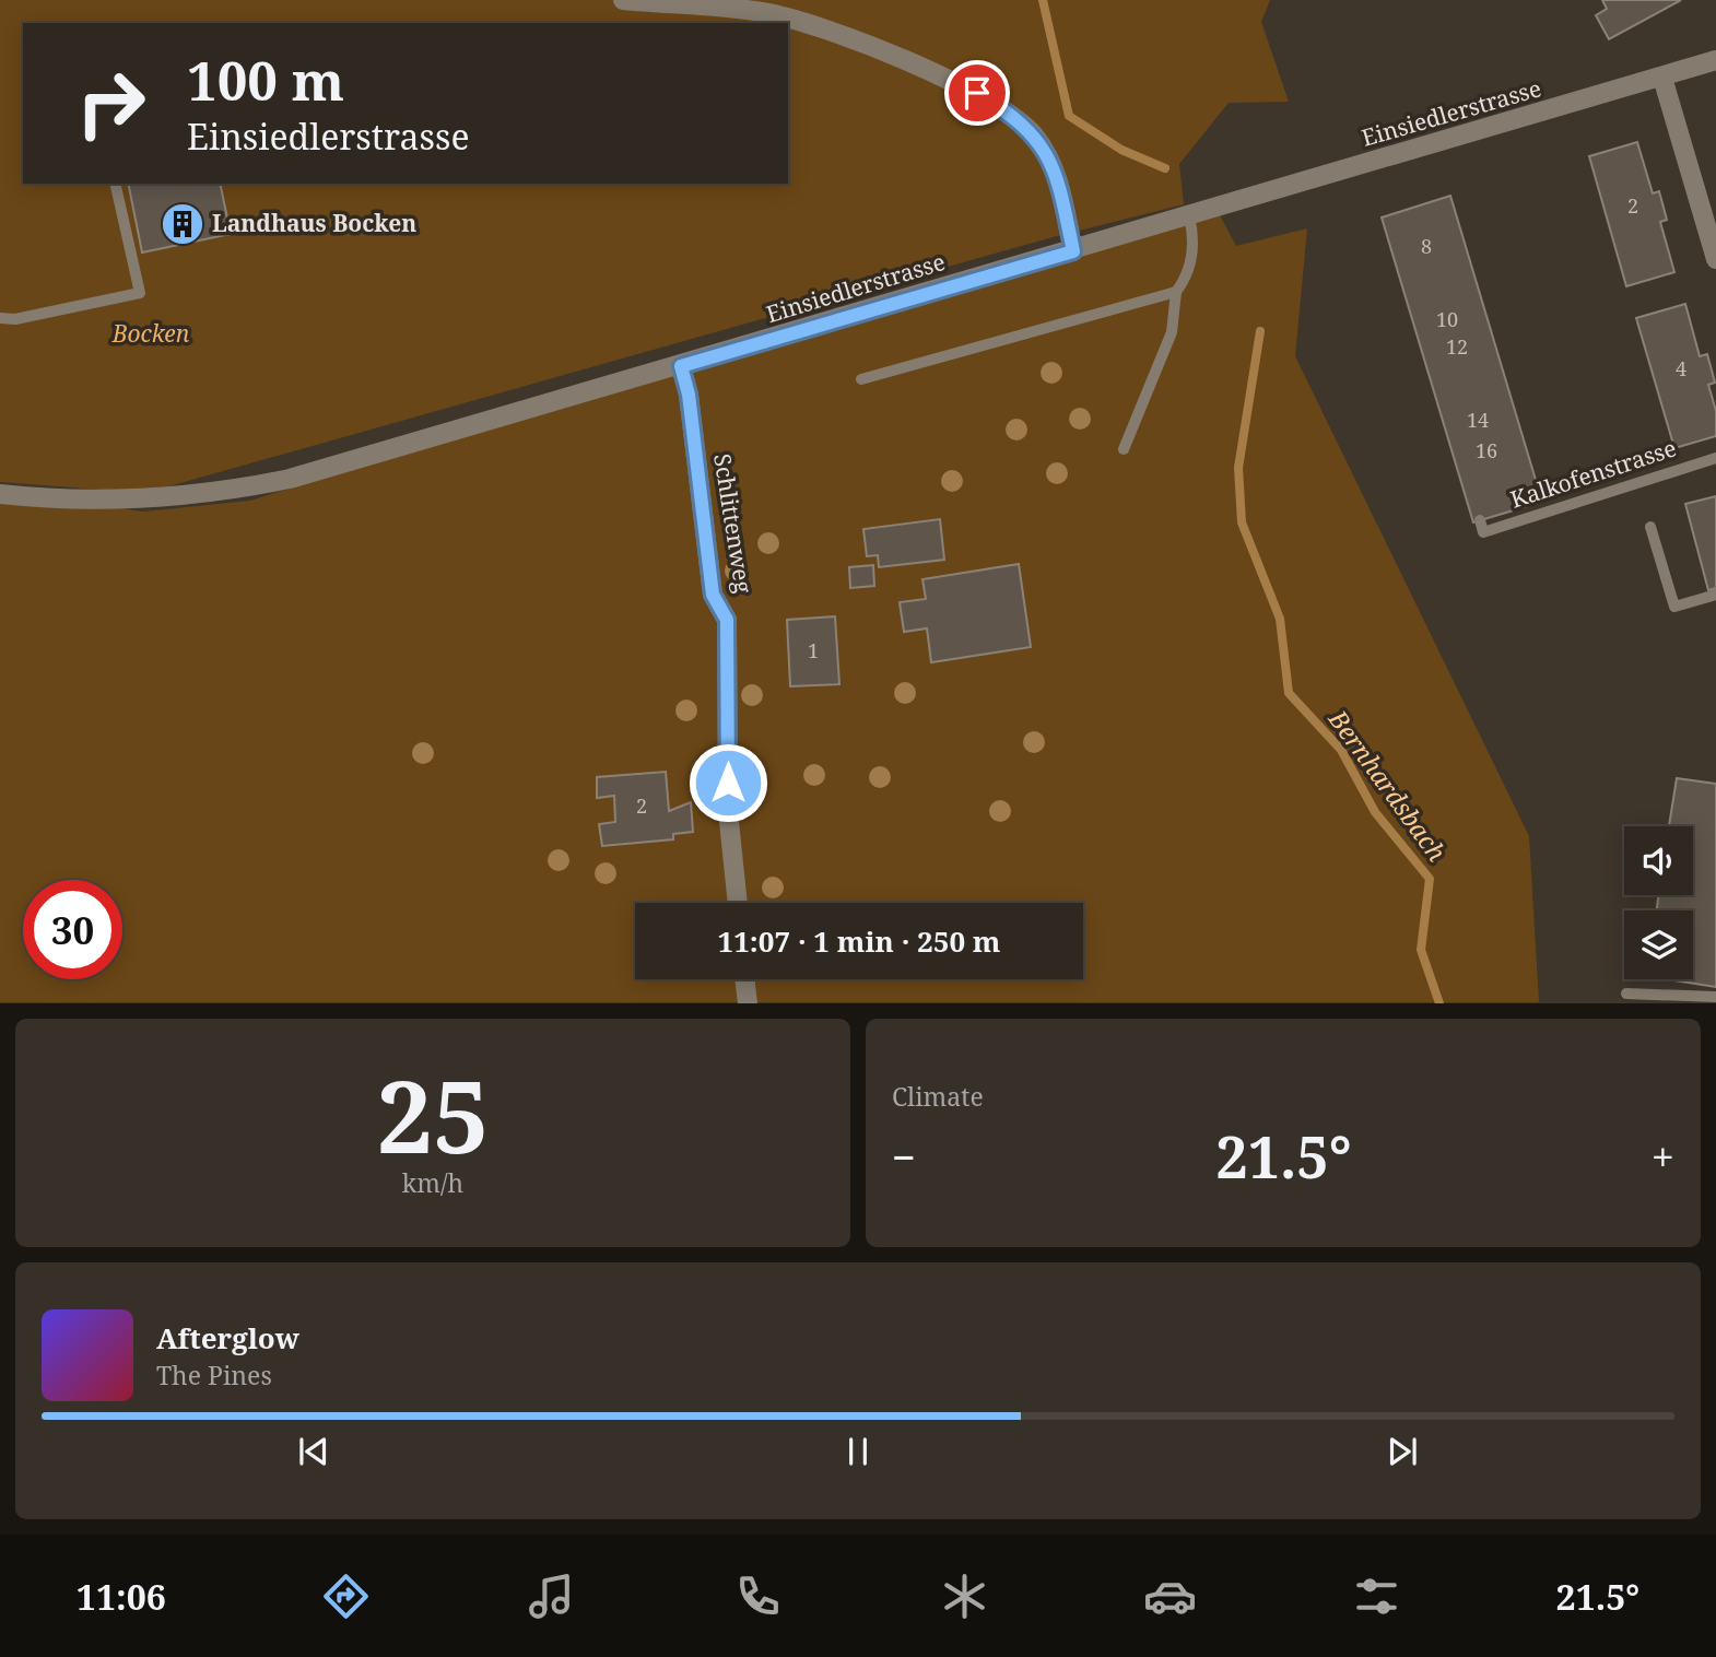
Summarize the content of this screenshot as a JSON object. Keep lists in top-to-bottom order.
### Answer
{
  "streets": {
    "street": ["Einsiedlerstrasse", "Schlittenweg"],
    "lane": ["Kalkofenstrasse"]
  },
  "crossings": [
    ["Einsiedlerstrasse", "Schlittenweg"]
  ],
  "water": ["Bernhardsbach"],
  "parks": ["Bocken"],
  "places": {
    "building": ["Landhaus Bocken"]
  },
  "house_numbers": [
    "2",
    "8",
    "10",
    "12",
    "4",
    "14",
    "16",
    "1",
    "2"
  ],
  "page": {
    "turn": ["100 m", "Einsiedlerstrasse"],
    "limit": "30",
    "trip": "11:07 · 1 min · 250 m",
    "tile": [
      ["25", "km/h"],
      "Climate"
    ],
    "heat": ["−", "21.5°", "+"],
    "song": ["Afterglow", "The Pines"],
    "tabs": ["11:06", "21.5°"]
  }
}
